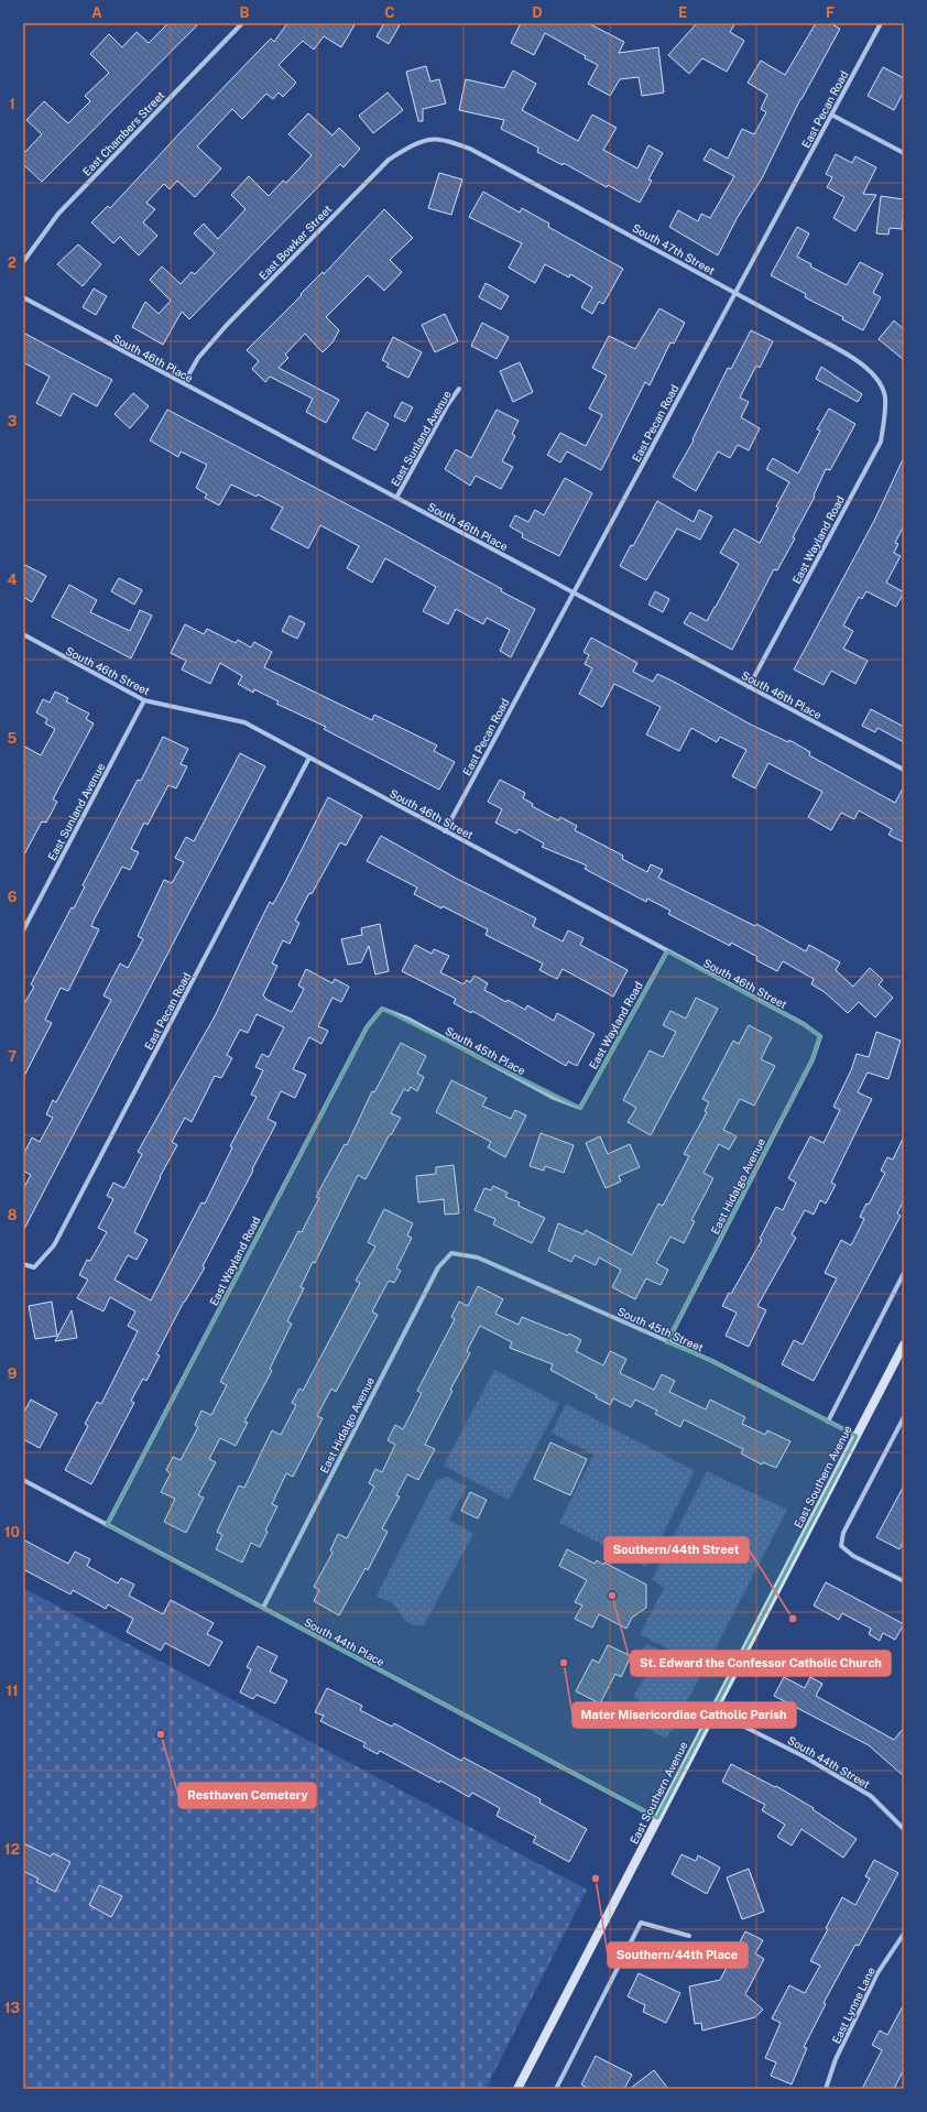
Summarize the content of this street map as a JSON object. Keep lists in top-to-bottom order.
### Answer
{
  "streets": {
    "main road": ["East Southern Avenue"],
    "street": [
      "East Pecan Road",
      "East Chambers Street",
      "East Bowker Street",
      "South 47th Street",
      "South 46th Place",
      "East Sunland Avenue",
      "East Wayland Road",
      "South 46th Street",
      "South 45th Place",
      "East Hidalgo Avenue",
      "South 45th Street",
      "South 44th Place",
      "South 44th Street",
      "East Lynne Lane"
    ]
  },
  "crossings": [
    ["East Pecan Road", "South 47th Street"],
    ["East Pecan Road", "South 46th Place"],
    ["East Pecan Road", "South 46th Street"],
    ["East Bowker Street", "South 47th Street"],
    ["East Bowker Street", "South 46th Place"],
    ["South 47th Street", "East Wayland Road"],
    ["South 46th Place", "East Sunland Avenue"],
    ["South 46th Place", "East Wayland Road"],
    ["East Sunland Avenue", "South 46th Street"],
    ["East Wayland Road", "South 46th Street"],
    ["East Wayland Road", "South 45th Place"],
    ["East Wayland Road", "South 44th Place"],
    ["South 46th Street", "East Hidalgo Avenue"],
    ["East Hidalgo Avenue", "South 45th Street"],
    ["East Hidalgo Avenue", "South 44th Place"],
    ["South 45th Street", "East Southern Avenue"],
    ["East Southern Avenue", "South 44th Place"],
    ["East Southern Avenue", "South 44th Street"]
  ],
  "places": [
    "St. Edward the Confessor Catholic Church",
    "Southern/44th Street",
    "Mater Misericordiae Catholic Parish",
    "Resthaven Cemetery",
    "Southern/44th Place"
  ],
  "grid": {
    "columns": [
      "A",
      "B",
      "C",
      "D",
      "E",
      "F"
    ],
    "rows": [
      "1",
      "2",
      "3",
      "4",
      "5",
      "6",
      "7",
      "8",
      "9",
      "10",
      "11",
      "12",
      "13"
    ]
  }
}
